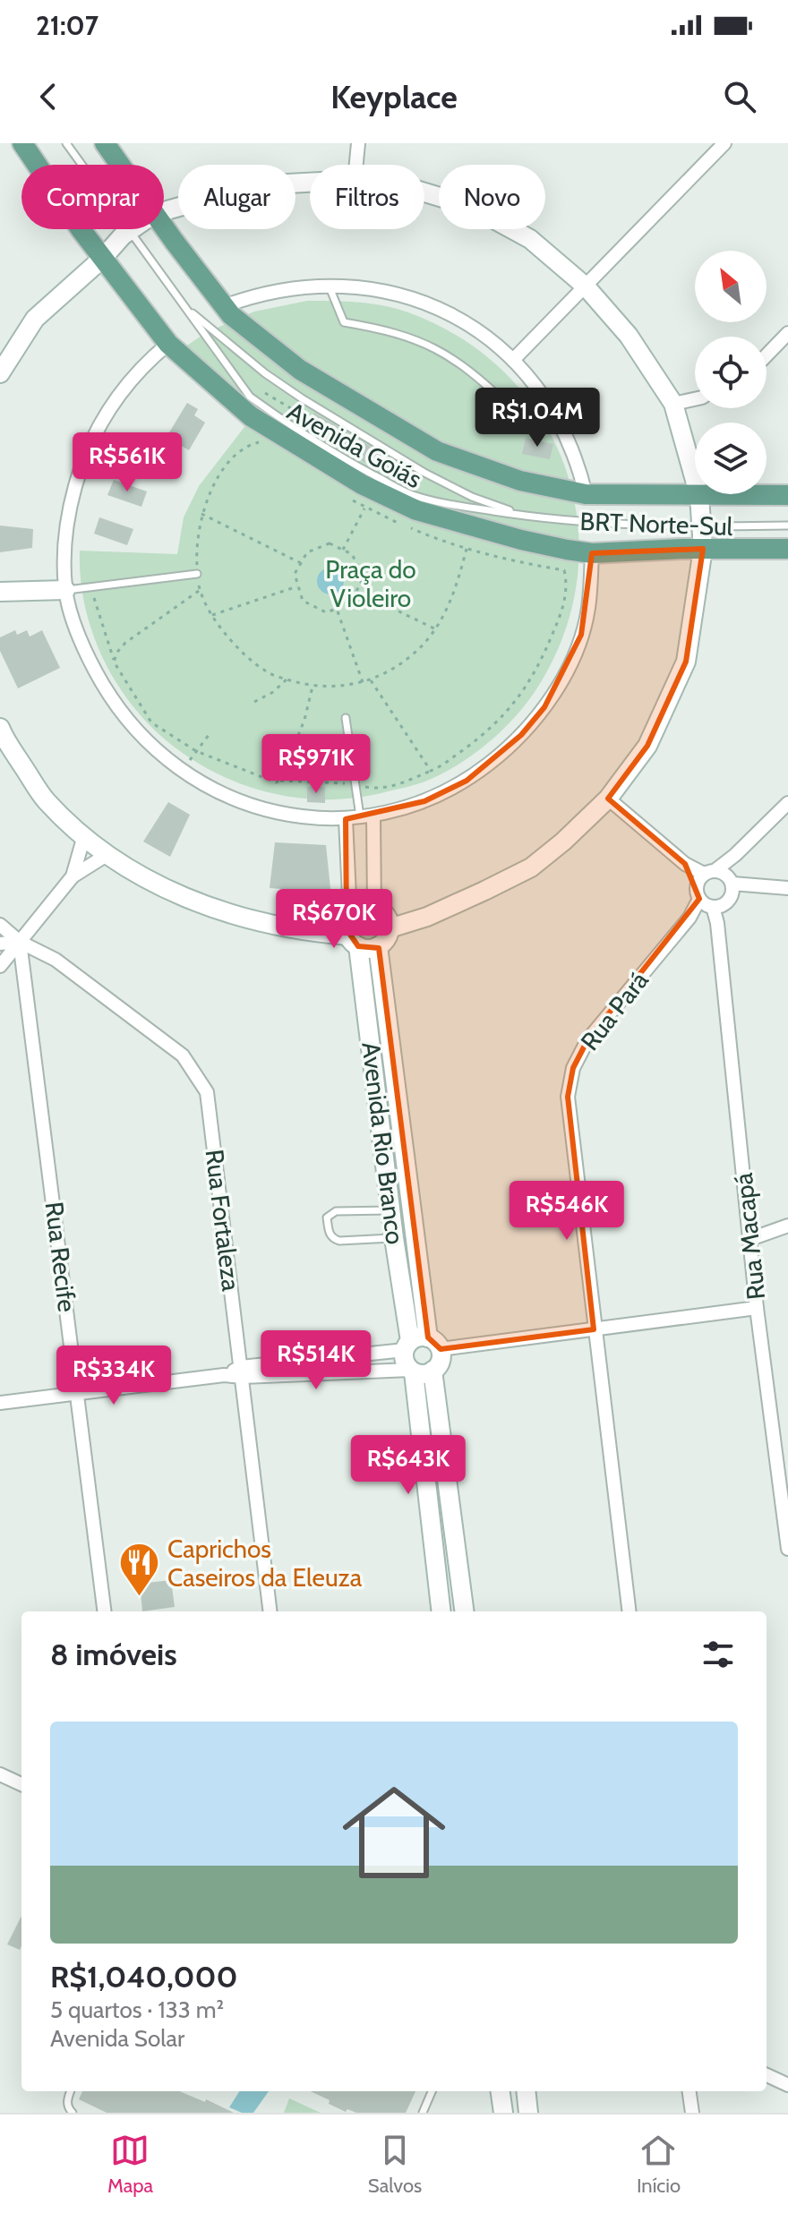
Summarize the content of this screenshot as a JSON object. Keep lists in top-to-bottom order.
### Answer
{
  "streets": {
    "main road": ["Avenida Goiás"],
    "street": [
      "Rua Pará",
      "Avenida Rio Branco",
      "Rua Fortaleza",
      "Rua Macapá",
      "Rua Recife"
    ],
    "lane": ["BRT Norte-Sul"]
  },
  "crossings": [
    ["Rua Pará", "Rua Macapá"],
    ["Rua Fortaleza", "Rua Recife"]
  ],
  "parks": ["Praça do Violeiro"],
  "places": {
    "restaurant": ["Caprichos Caseiros da Eleuza"]
  },
  "north": "top left",
  "page": {
    "status": "21:07",
    "header": "Keyplace",
    "chip": [
      "Comprar",
      "Alugar",
      "Filtros",
      "Novo"
    ],
    "price": [
      "R$1.04M",
      "R$561K",
      "R$971K",
      "R$670K",
      "R$546K",
      "R$514K",
      "R$334K",
      "R$643K"
    ],
    "heading": "8 imóveis",
    "list": [
      {
        "name": "R$1,040,000",
        "note": "5 quartos · 133 m² · Avenida Solar"
      }
    ],
    "tabs": ["Mapa", "Salvos", "Início"]
  }
}
